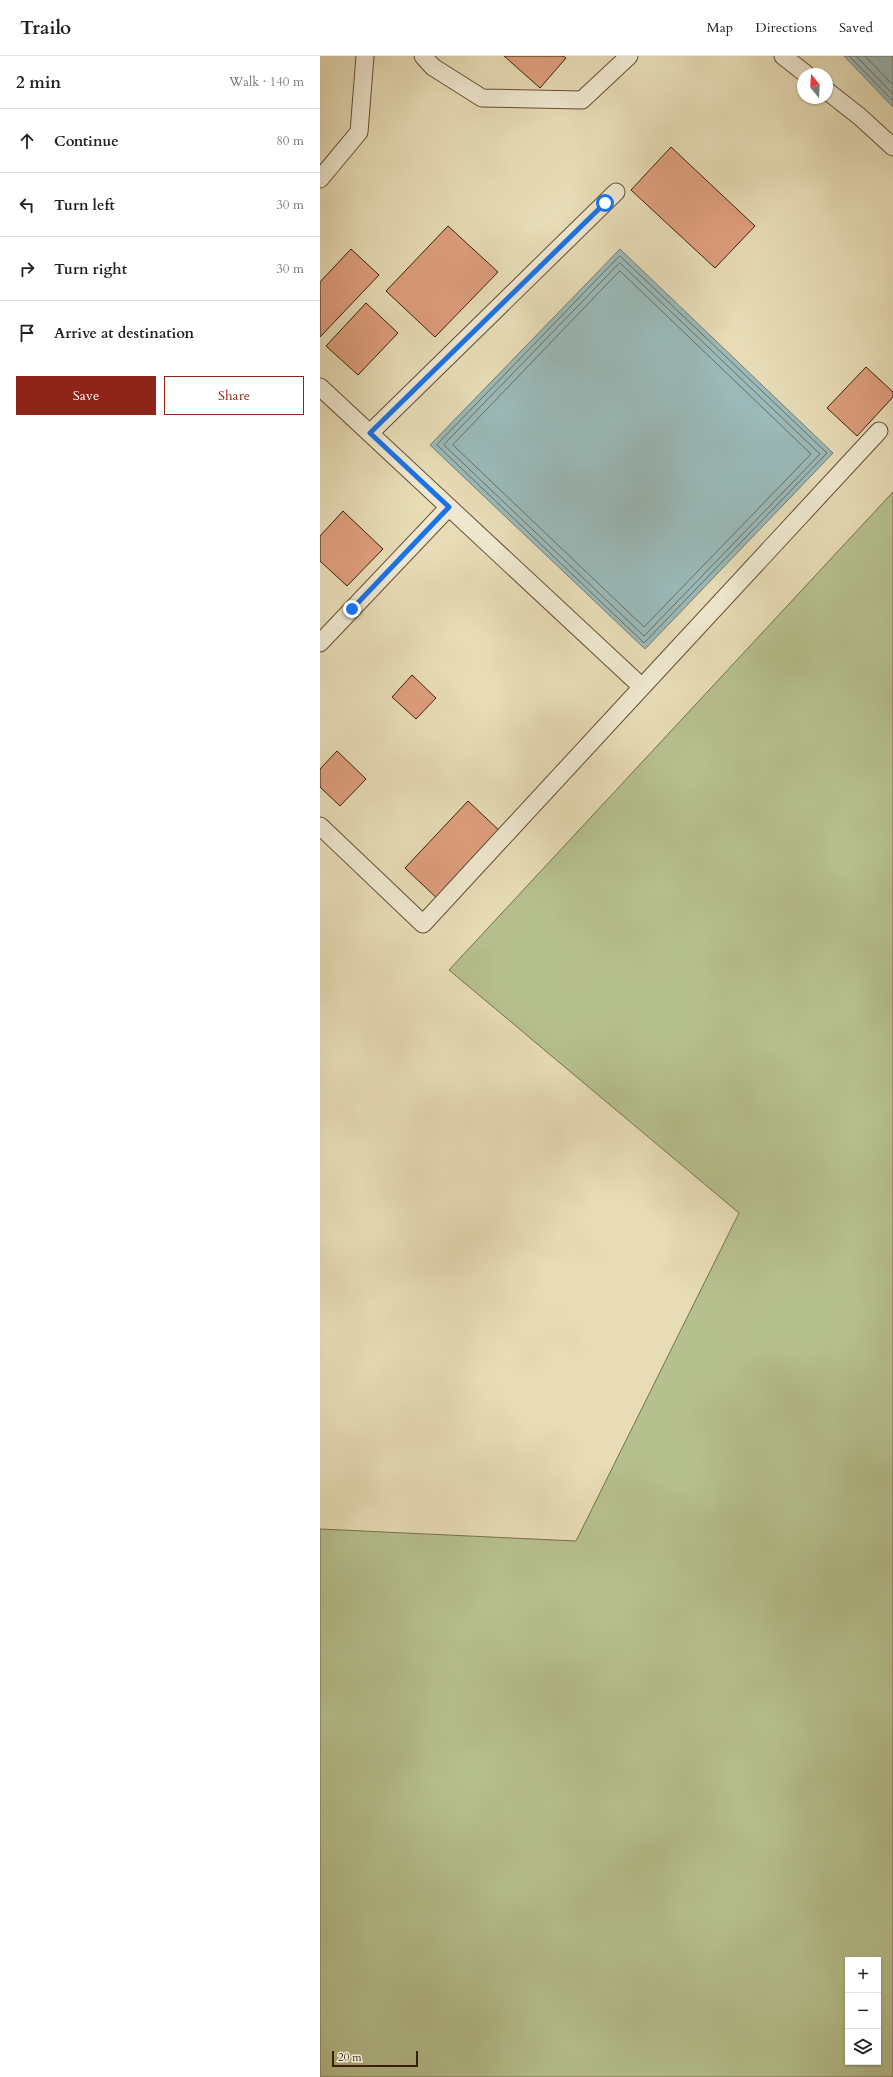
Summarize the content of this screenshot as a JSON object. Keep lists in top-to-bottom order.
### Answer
{
  "scale_bar": "20 m",
  "north": "top",
  "page": {
    "header": "Trailo",
    "nav": ["Map", "Directions", "Saved"],
    "heading": ["2 min", "Walk · 140 m"],
    "list": [
      ["Continue", "80 m"],
      ["Turn left", "30 m"],
      ["Turn right", "30 m"],
      "Arrive at destination"
    ],
    "buttons": ["Save", "Share"],
    "map_buttons": ["+", "−"],
    "scale": "20 m"
  }
}
